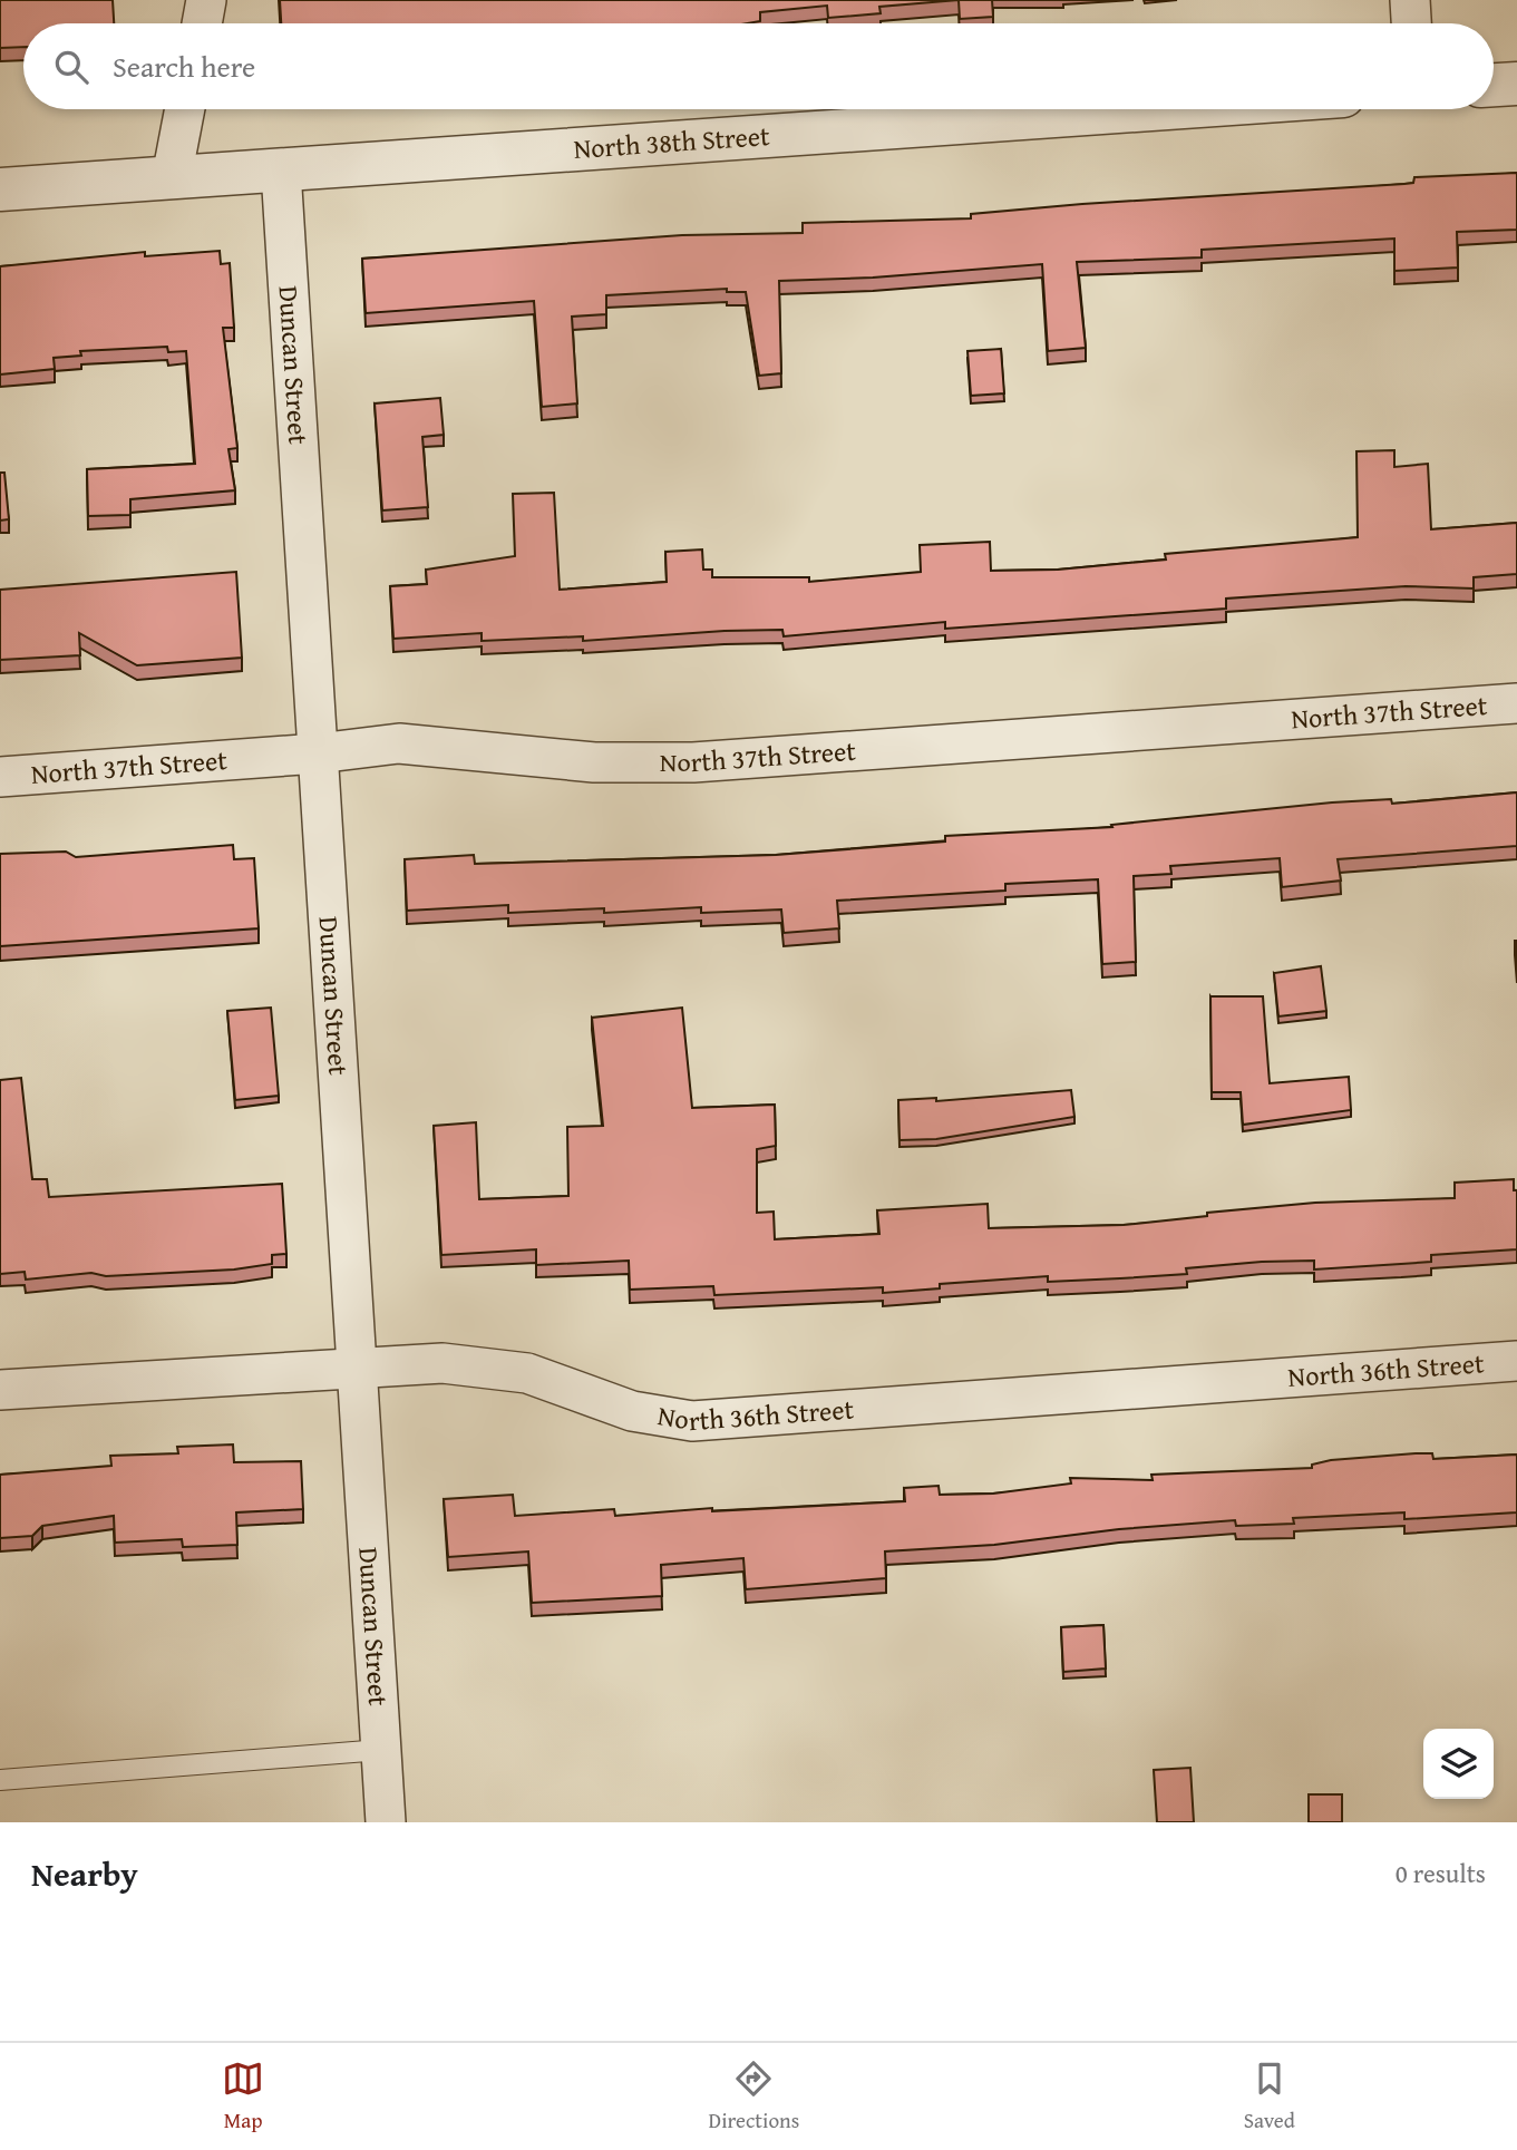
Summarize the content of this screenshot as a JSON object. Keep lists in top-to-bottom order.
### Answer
{
  "streets": {
    "street": [
      "North 38th Street",
      "Duncan Street",
      "North 37th Street",
      "North 36th Street"
    ]
  },
  "crossings": [
    ["North 38th Street", "Duncan Street"],
    ["Duncan Street", "North 37th Street"],
    ["Duncan Street", "North 36th Street"]
  ],
  "page": {
    "search": "Search here",
    "heading": ["Nearby", "0 results"],
    "nav": ["Map", "Directions", "Saved"]
  }
}
